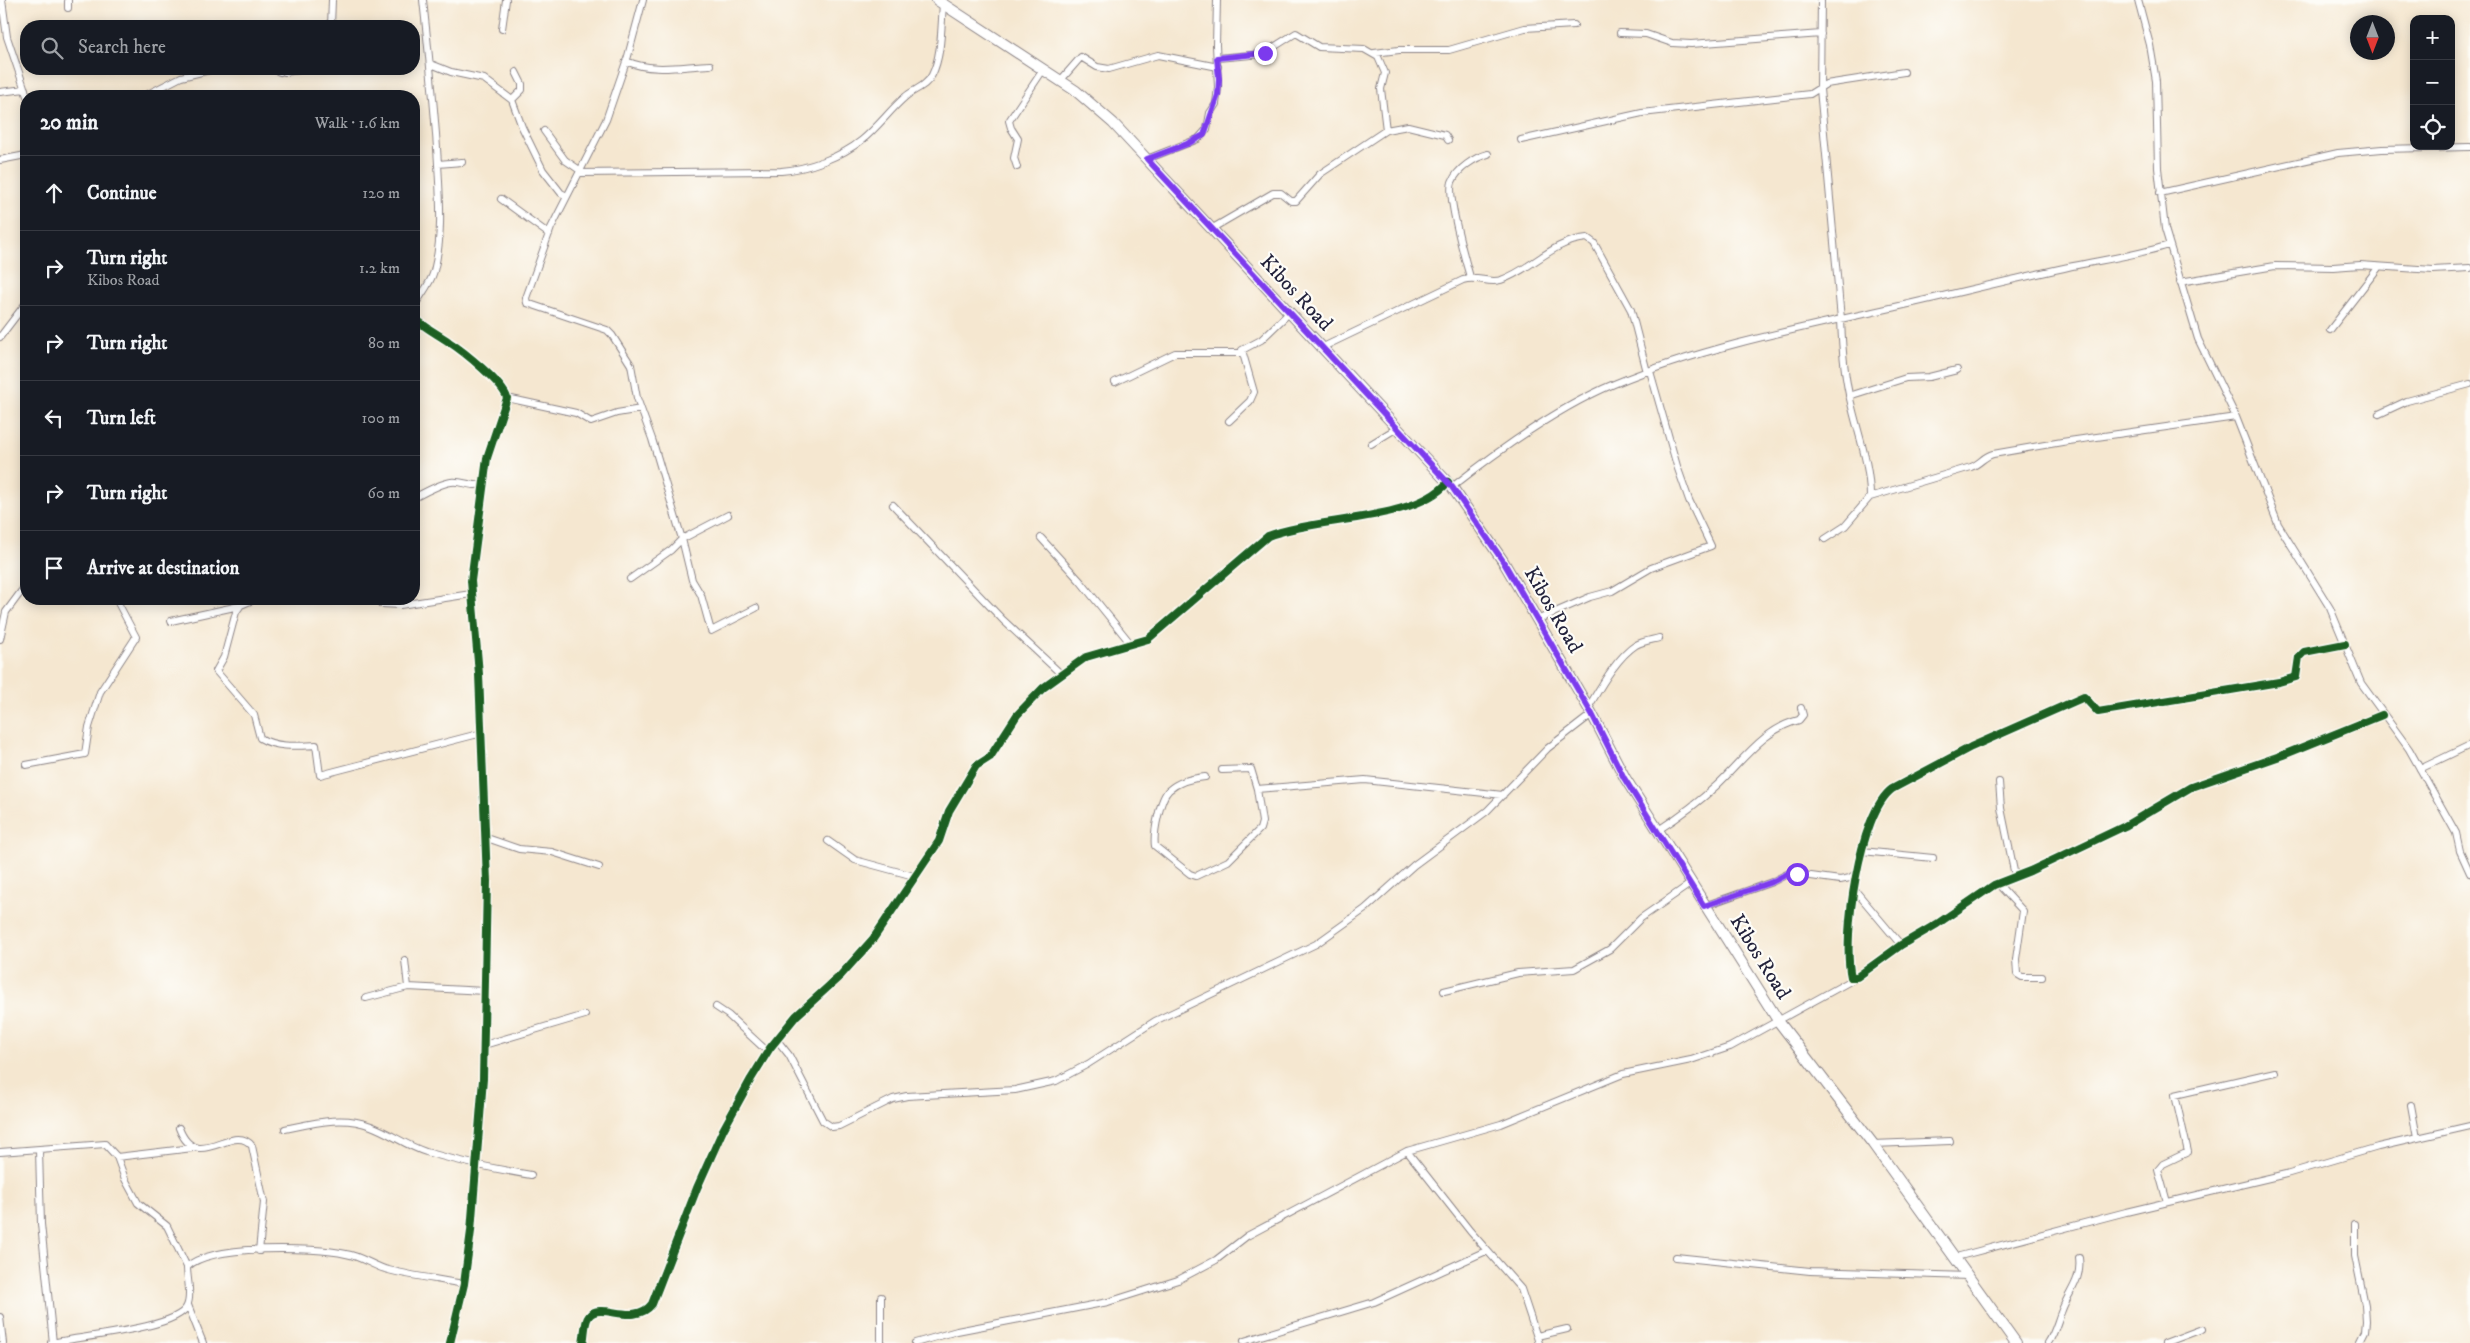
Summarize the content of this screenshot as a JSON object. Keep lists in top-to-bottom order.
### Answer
{
  "streets": {
    "main road": ["Kibos Road"]
  },
  "north": "bottom",
  "page": {
    "map_buttons": ["+", "−"],
    "search": "Search here",
    "heading": ["20 min", "Walk · 1.6 km"],
    "list": [
      ["Continue", "120 m"],
      ["Turn right", "Kibos Road", "1.2 km"],
      ["Turn right", "80 m"],
      ["Turn left", "100 m"],
      ["Turn right", "60 m"],
      "Arrive at destination"
    ]
  }
}
